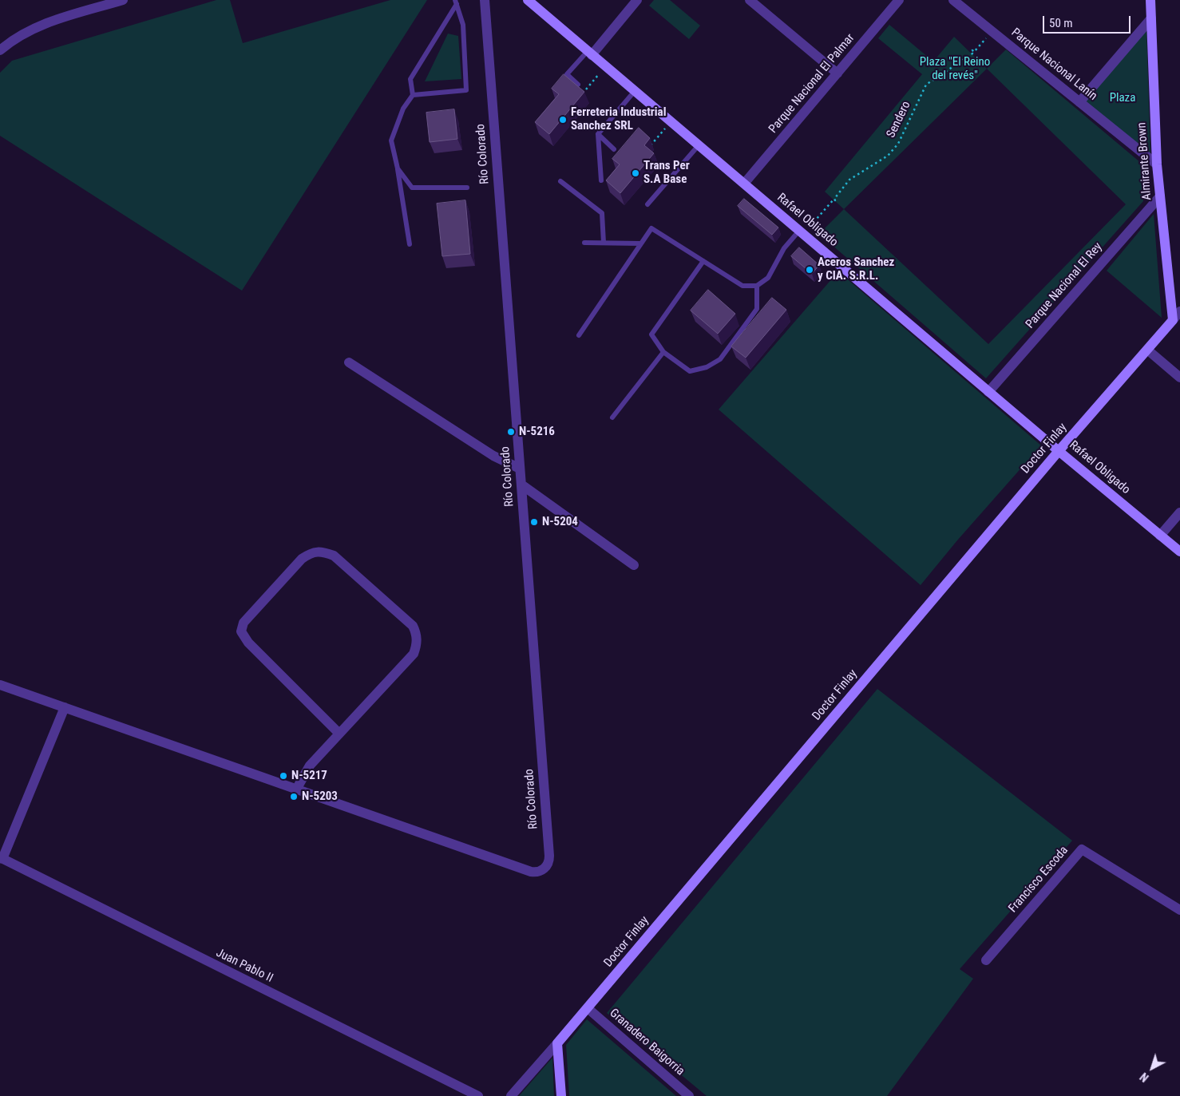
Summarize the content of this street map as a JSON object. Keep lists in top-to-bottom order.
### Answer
{
  "streets": {
    "street": [
      "Parque Nacional Lanín",
      "Parque Nacional El Palmar",
      "Río Colorado",
      "Almirante Brown",
      "Rafael Obligado",
      "Parque Nacional El Rey",
      "Doctor Finlay",
      "Francisco Escoda",
      "Juan Pablo II",
      "Granadero Baigorria"
    ],
    "path": ["Sendero"]
  },
  "crossings": [
    ["Parque Nacional Lanín", "Sendero"],
    ["Parque Nacional Lanín", "Almirante Brown"],
    ["Parque Nacional El Palmar", "Rafael Obligado"],
    ["Sendero", "Rafael Obligado"],
    ["Almirante Brown", "Parque Nacional El Rey"],
    ["Almirante Brown", "Doctor Finlay"],
    ["Rafael Obligado", "Parque Nacional El Rey"],
    ["Rafael Obligado", "Doctor Finlay"],
    ["Doctor Finlay", "Granadero Baigorria"]
  ],
  "parks": ["Plaza \"El Reino del revés\"", "Plaza"],
  "places": [
    "Ferreteria Industrial Sanchez SRL",
    "Trans Per S.A Base",
    "Aceros Sanchez y CIA. S.R.L.",
    "N-5216",
    "N-5204",
    "N-5217",
    "N-5203"
  ],
  "scale_bar": "50 m",
  "north": "bottom left"
}
